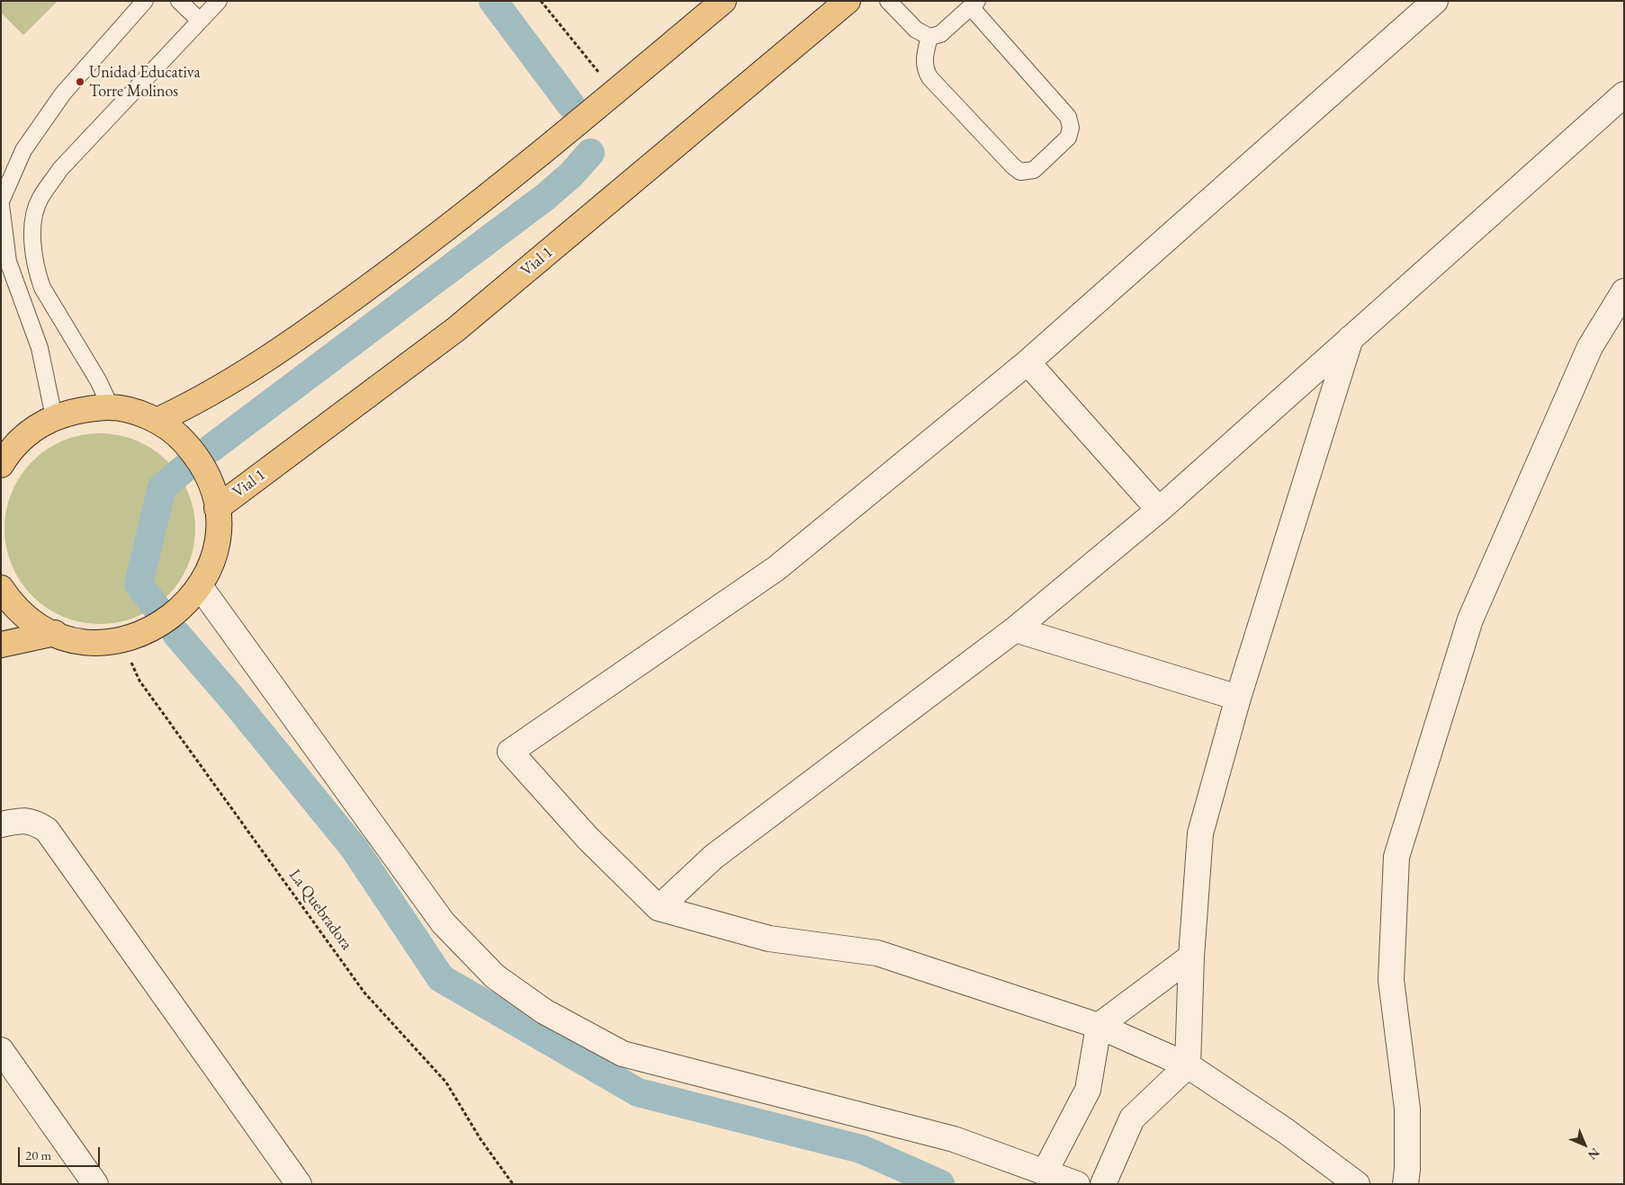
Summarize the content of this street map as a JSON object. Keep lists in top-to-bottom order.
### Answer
{
  "streets": {
    "main road": ["Vial 1"],
    "path": ["La Quebradora"]
  },
  "places": ["Unidad Educativa Torre Molinos"],
  "scale_bar": "20 m",
  "north": "bottom right"
}
